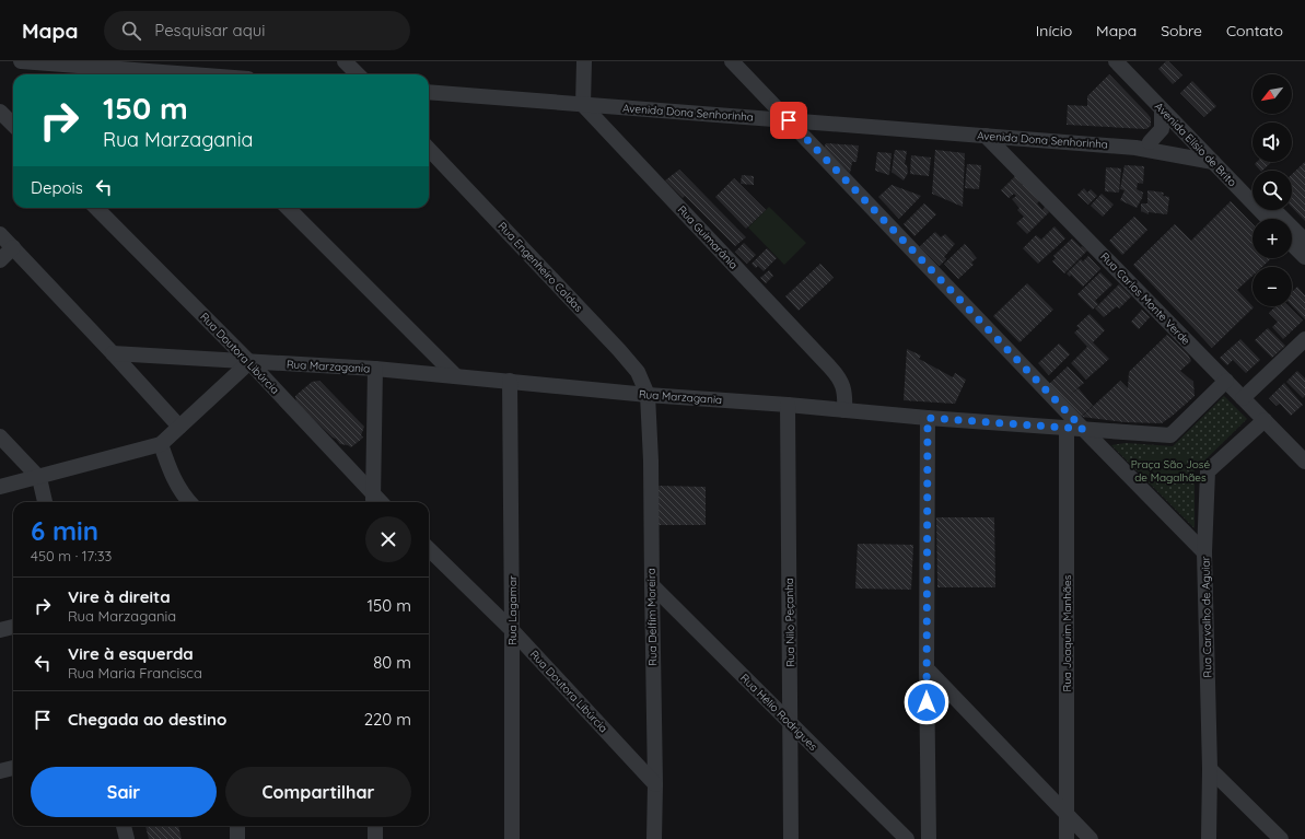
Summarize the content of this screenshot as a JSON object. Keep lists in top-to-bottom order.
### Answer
{
  "streets": {
    "street": [
      "Avenida Dona Senhorinha",
      "Avenida Elísio de Brito",
      "Rua Guimarânia",
      "Rua Engenheiro Caldas",
      "Rua Carlos Monte Verde",
      "Rua Doutora Libúrcia",
      "Rua Marzagania",
      "Rua Lagamar",
      "Rua Delfim Moreira",
      "Rua Carvalho de Aguiar",
      "Rua Nilo Peçanha",
      "Rua Joaquim Manhães",
      "Rua Hélio Rodrigues"
    ]
  },
  "crossings": [
    ["Avenida Dona Senhorinha", "Avenida Elísio de Brito"],
    ["Avenida Dona Senhorinha", "Rua Guimarânia"],
    ["Avenida Dona Senhorinha", "Rua Carlos Monte Verde"],
    ["Rua Guimarânia", "Rua Marzagania"],
    ["Rua Engenheiro Caldas", "Rua Marzagania"],
    ["Rua Engenheiro Caldas", "Rua Delfim Moreira"],
    ["Rua Carlos Monte Verde", "Rua Marzagania"],
    ["Rua Carlos Monte Verde", "Rua Carvalho de Aguiar"],
    ["Rua Doutora Libúrcia", "Rua Marzagania"],
    ["Rua Doutora Libúrcia", "Rua Lagamar"],
    ["Rua Doutora Libúrcia", "Rua Delfim Moreira"],
    ["Rua Marzagania", "Rua Lagamar"],
    ["Rua Marzagania", "Rua Delfim Moreira"],
    ["Rua Marzagania", "Rua Nilo Peçanha"],
    ["Rua Marzagania", "Rua Joaquim Manhães"],
    ["Rua Delfim Moreira", "Rua Hélio Rodrigues"],
    ["Rua Nilo Peçanha", "Rua Hélio Rodrigues"]
  ],
  "parks": ["Praça São José de Magalhães"],
  "north": "bottom left",
  "page": {
    "header": "Mapa",
    "search": "Pesquisar aqui",
    "nav": [
      "Início",
      "Mapa",
      "Sobre",
      "Contato"
    ],
    "map_buttons": ["+", "−"],
    "turn": ["150 m", "Rua Marzagania"],
    "then": "Depois",
    "heading": ["6 min", "450 m · 17:33"],
    "list": [
      {
        "name": "Vire à direita",
        "note": "Rua Marzagania",
        "value": "150 m"
      },
      {
        "name": "Vire à esquerda",
        "note": "Rua Maria Francisca",
        "value": "80 m"
      },
      {
        "name": "Chegada ao destino",
        "value": "220 m"
      }
    ],
    "buttons": ["Sair", "Compartilhar"]
  }
}
